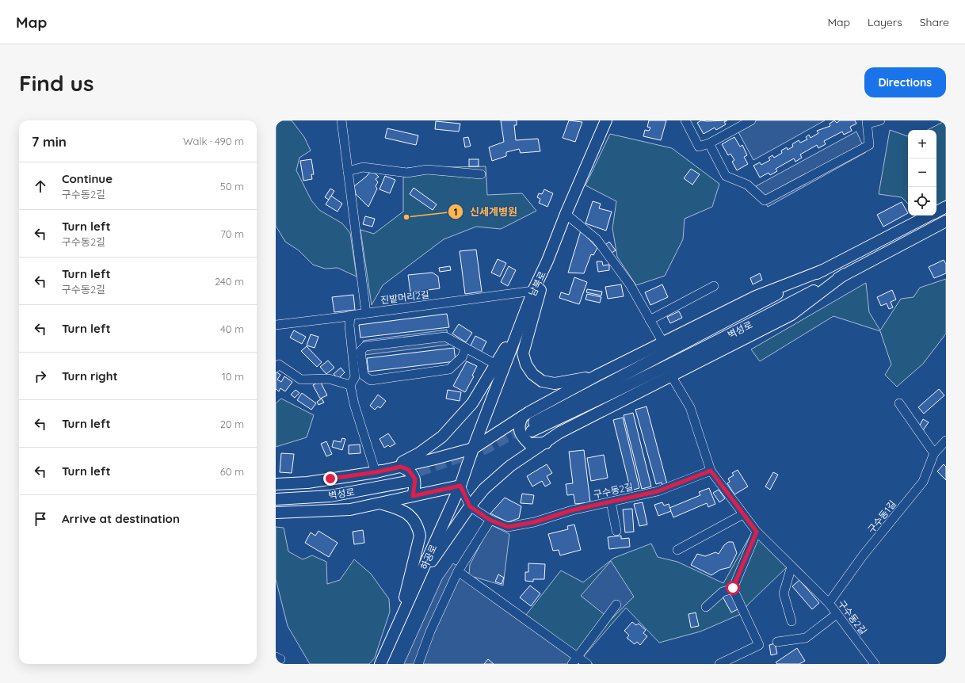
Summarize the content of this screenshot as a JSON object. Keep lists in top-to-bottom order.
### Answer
{
  "streets": {
    "main road": ["남북로", "벽성로", "하공로"],
    "street": ["진밭머리2길", "구수동2길", "구수동1길"]
  },
  "crossings": [
    ["남북로", "진밭머리2길"],
    ["남북로", "하공로"],
    ["구수동2길", "구수동1길"]
  ],
  "places": ["신세계병원"],
  "page": {
    "header": "Map",
    "nav": ["Map", "Layers", "Share"],
    "buttons": "Directions",
    "title": "Find us",
    "heading": ["7 min", "Walk · 490 m"],
    "map_buttons": ["+", "−"],
    "list": [
      ["Continue", "구수동2길", "50 m"],
      ["Turn left", "구수동2길", "70 m"],
      ["Turn left", "구수동2길", "240 m"],
      ["Turn left", "40 m"],
      ["Turn right", "10 m"],
      ["Turn left", "20 m"],
      ["Turn left", "60 m"],
      "Arrive at destination"
    ]
  }
}
